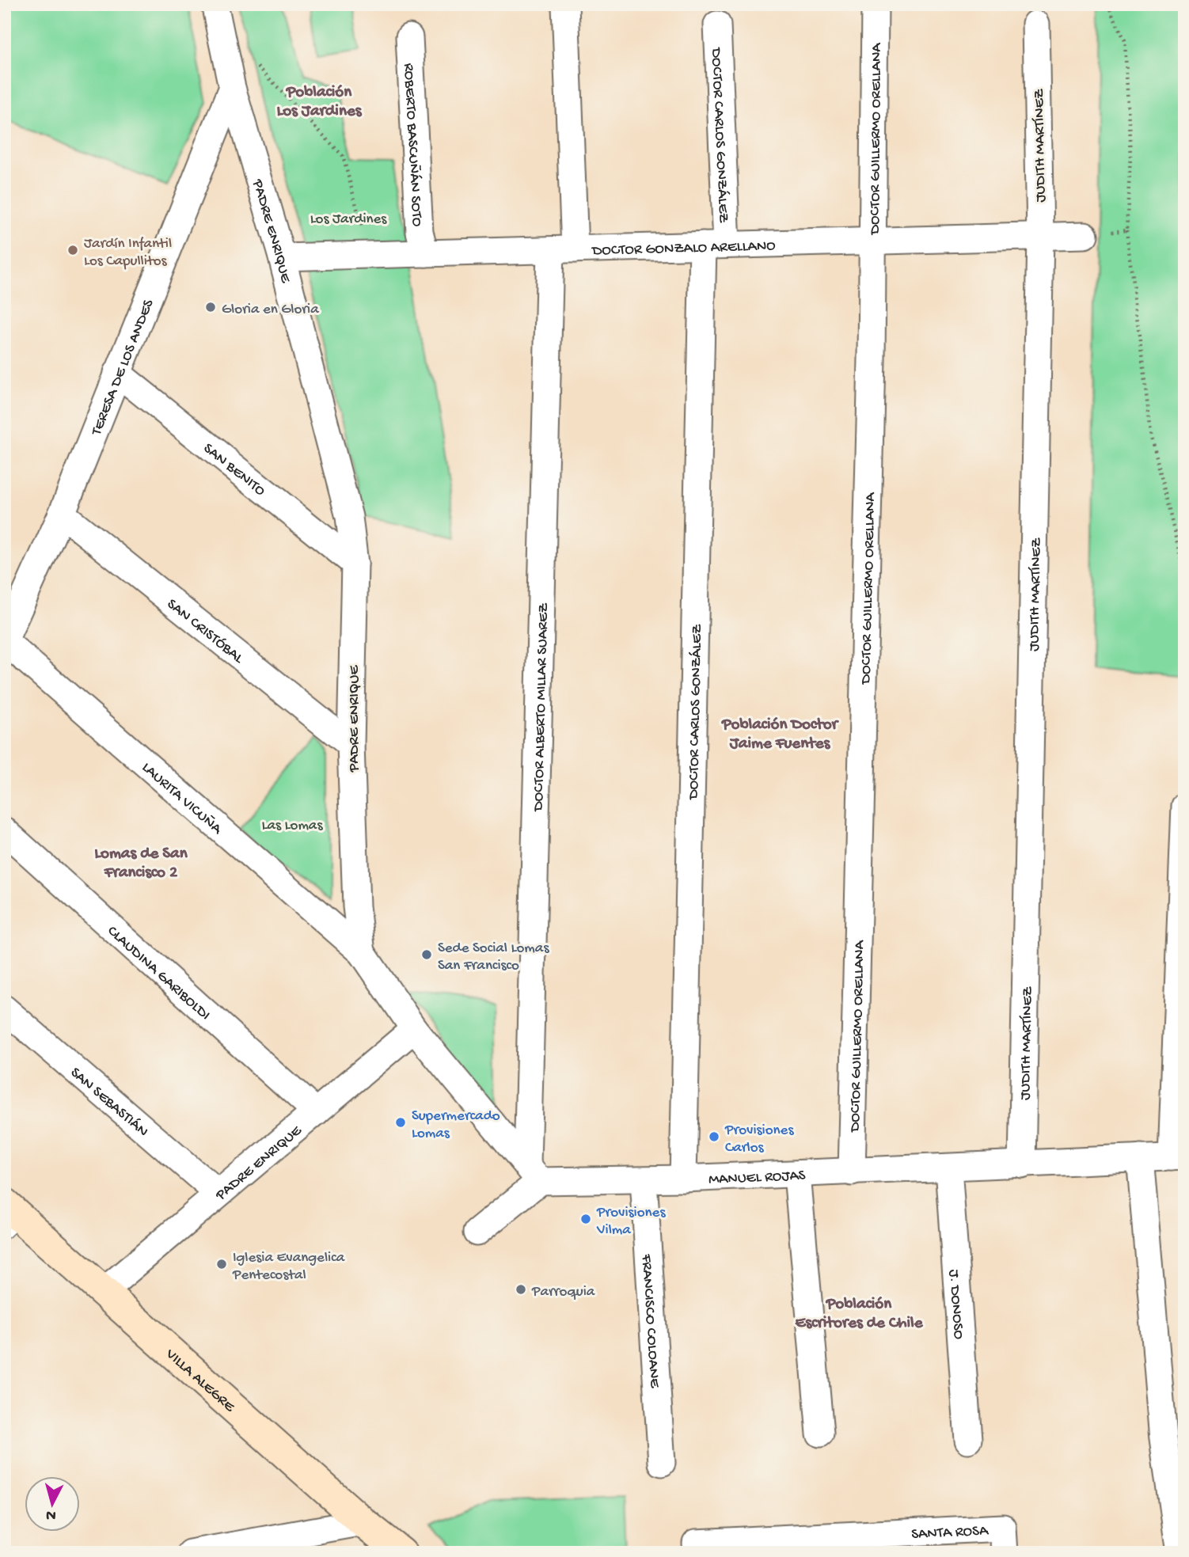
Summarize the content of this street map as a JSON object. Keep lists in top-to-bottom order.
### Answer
{
  "streets": {
    "main road": ["VILLA ALEGRE"],
    "street": [
      "DOCTOR CARLOS GONZÁLEZ",
      "DOCTOR GUILLERMO ORELLANA",
      "ROBERTO BASCUÑÁN SOTO",
      "JUDITH MARTÍNEZ",
      "PADRE ENRIQUE",
      "DOCTOR GONZALO ARELLANO",
      "TERESA DE LOS ANDES",
      "SAN BENITO",
      "SAN CRISTÓBAL",
      "DOCTOR ALBERTO MILLAR SUAREZ",
      "LAURITA VICUÑA",
      "CLAUDINA GARIBOLDI",
      "SAN SEBASTIÁN",
      "MANUEL ROJAS",
      "J. DONOSO",
      "FRANCISCO COLOANE",
      "SANTA ROSA"
    ]
  },
  "crossings": [
    ["DOCTOR CARLOS GONZÁLEZ", "DOCTOR GONZALO ARELLANO"],
    ["DOCTOR CARLOS GONZÁLEZ", "MANUEL ROJAS"],
    ["DOCTOR GUILLERMO ORELLANA", "DOCTOR GONZALO ARELLANO"],
    ["DOCTOR GUILLERMO ORELLANA", "MANUEL ROJAS"],
    ["ROBERTO BASCUÑÁN SOTO", "DOCTOR GONZALO ARELLANO"],
    ["JUDITH MARTÍNEZ", "DOCTOR GONZALO ARELLANO"],
    ["JUDITH MARTÍNEZ", "MANUEL ROJAS"],
    ["PADRE ENRIQUE", "DOCTOR GONZALO ARELLANO"],
    ["PADRE ENRIQUE", "TERESA DE LOS ANDES"],
    ["PADRE ENRIQUE", "SAN BENITO"],
    ["PADRE ENRIQUE", "SAN CRISTÓBAL"],
    ["PADRE ENRIQUE", "LAURITA VICUÑA"],
    ["PADRE ENRIQUE", "CLAUDINA GARIBOLDI"],
    ["PADRE ENRIQUE", "SAN SEBASTIÁN"],
    ["PADRE ENRIQUE", "VILLA ALEGRE"],
    ["DOCTOR GONZALO ARELLANO", "DOCTOR ALBERTO MILLAR SUAREZ"],
    ["TERESA DE LOS ANDES", "SAN BENITO"],
    ["TERESA DE LOS ANDES", "SAN CRISTÓBAL"],
    ["TERESA DE LOS ANDES", "LAURITA VICUÑA"],
    ["DOCTOR ALBERTO MILLAR SUAREZ", "MANUEL ROJAS"],
    ["MANUEL ROJAS", "J. DONOSO"],
    ["MANUEL ROJAS", "FRANCISCO COLOANE"]
  ],
  "districts": [
    "Población Los Jardines",
    "Población Doctor Jaime Fuentes",
    "Lomas de San Francisco 2",
    "Población Escritores de Chile"
  ],
  "parks": ["Los Jardines", "Las Lomas"],
  "places": [
    "Jardín Infantil Los Capullitos",
    "Gloria en Gloria",
    "Sede Social Lomas San Francisco",
    "Supermercado Lomas",
    "Provisiones Carlos",
    "Provisiones Vilma",
    "Iglesia Evangelica Pentecostal",
    "Parroquia"
  ],
  "north": "bottom"
}
